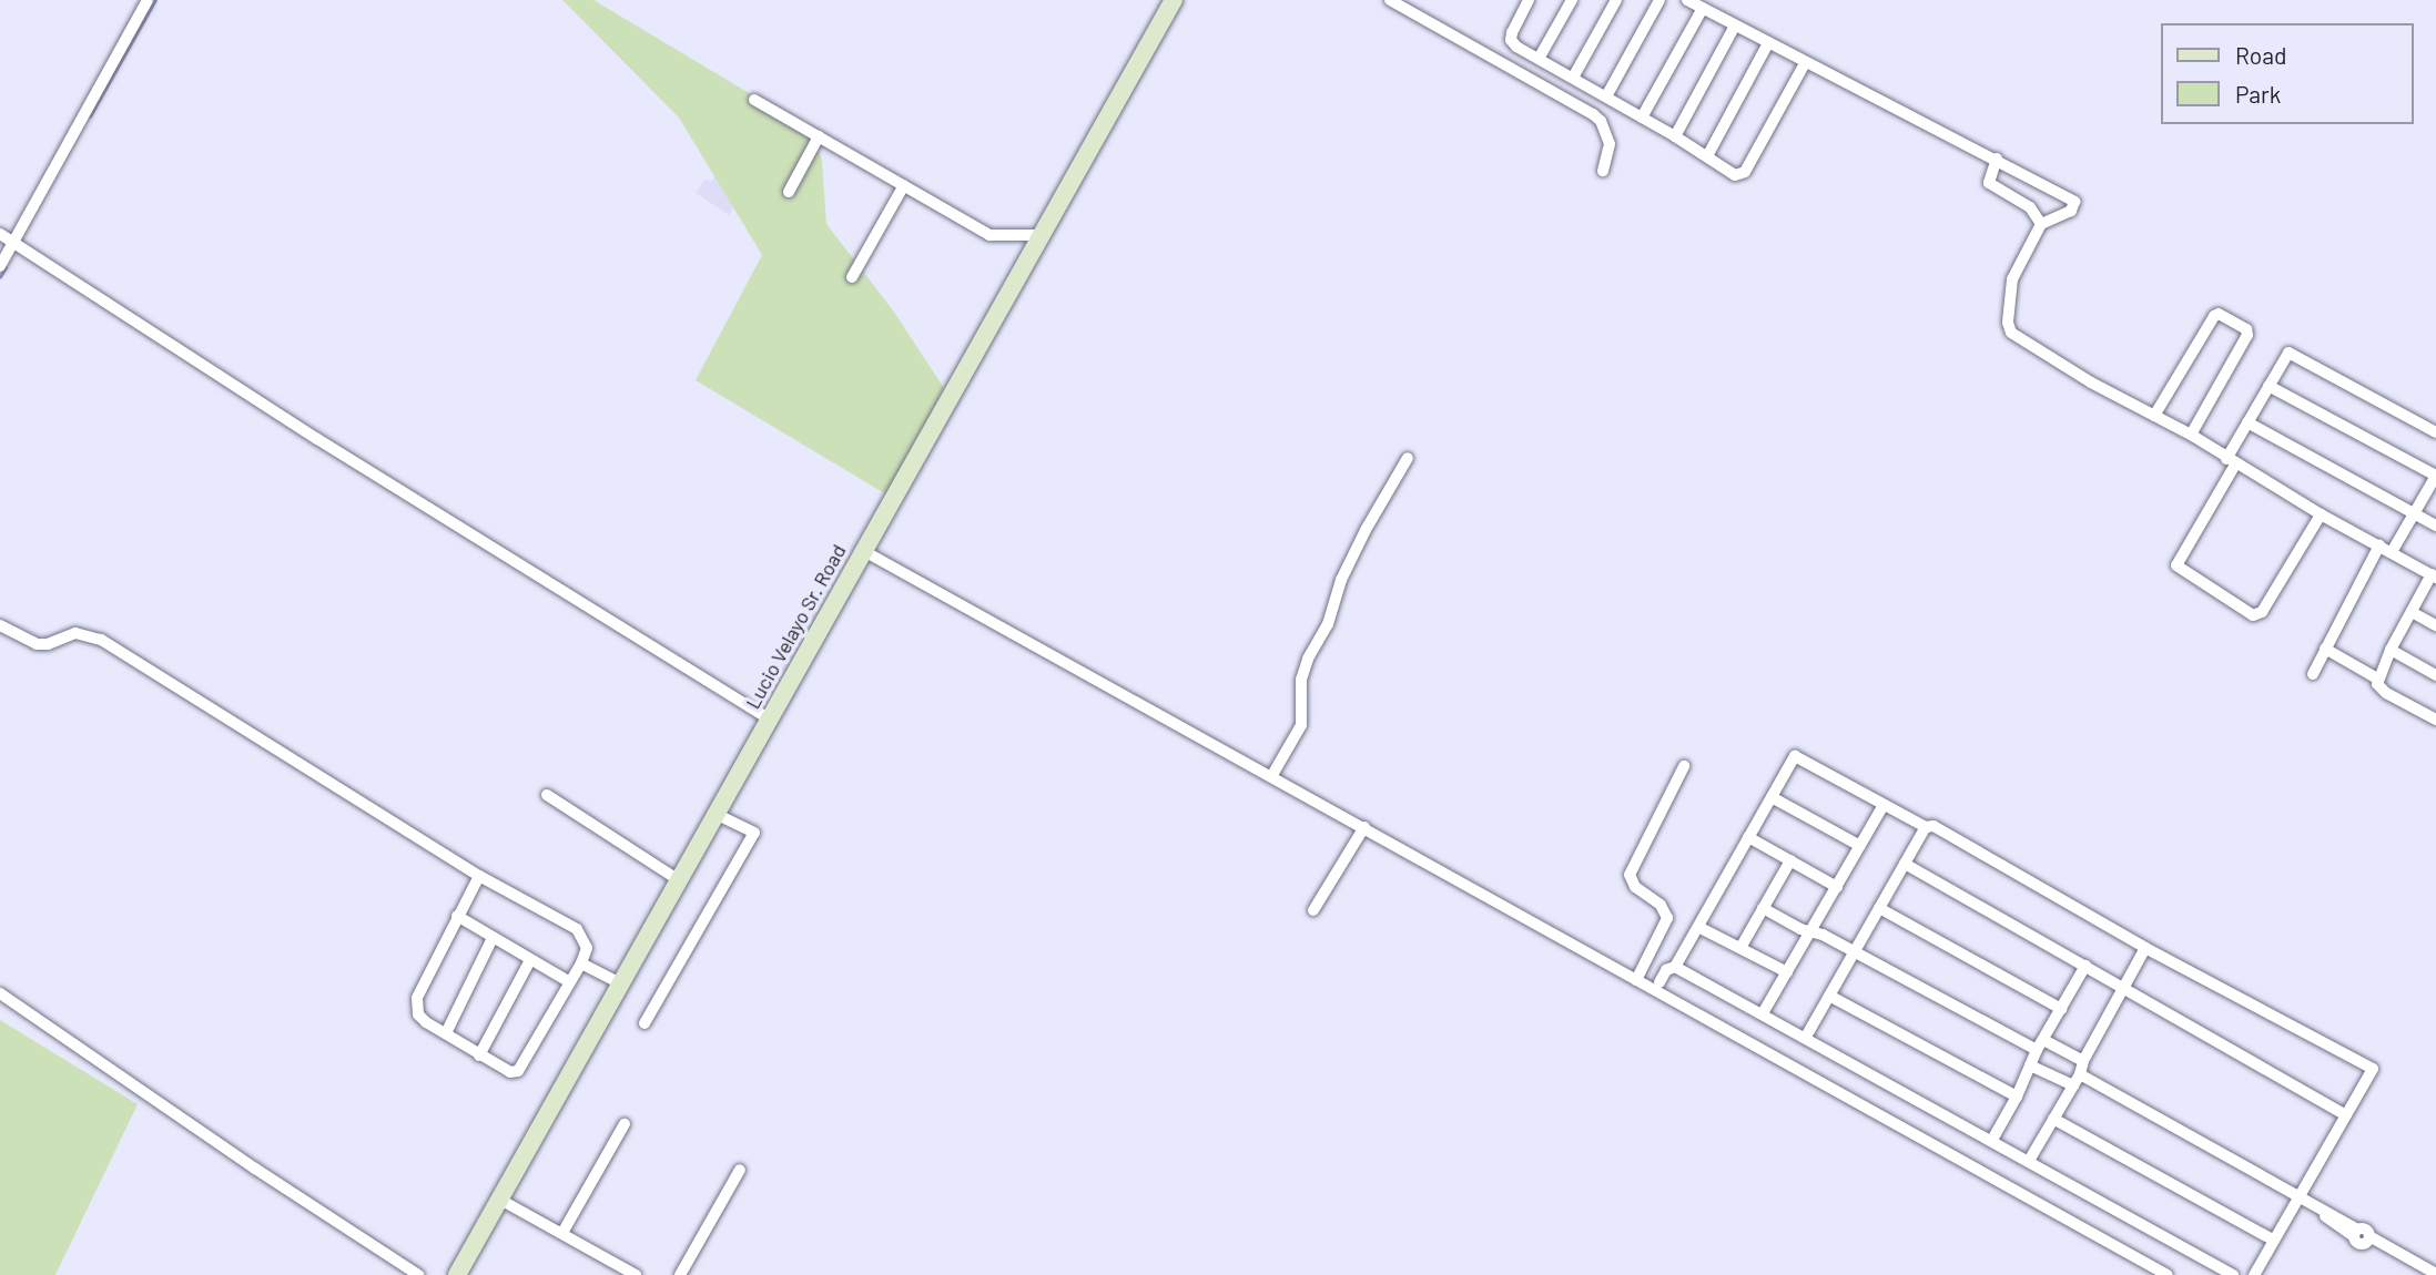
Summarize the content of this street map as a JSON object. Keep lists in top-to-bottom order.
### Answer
{
  "streets": {
    "main road": ["Lucio Velayo Sr. Road"]
  },
  "legend": ["Road", "Park"]
}
